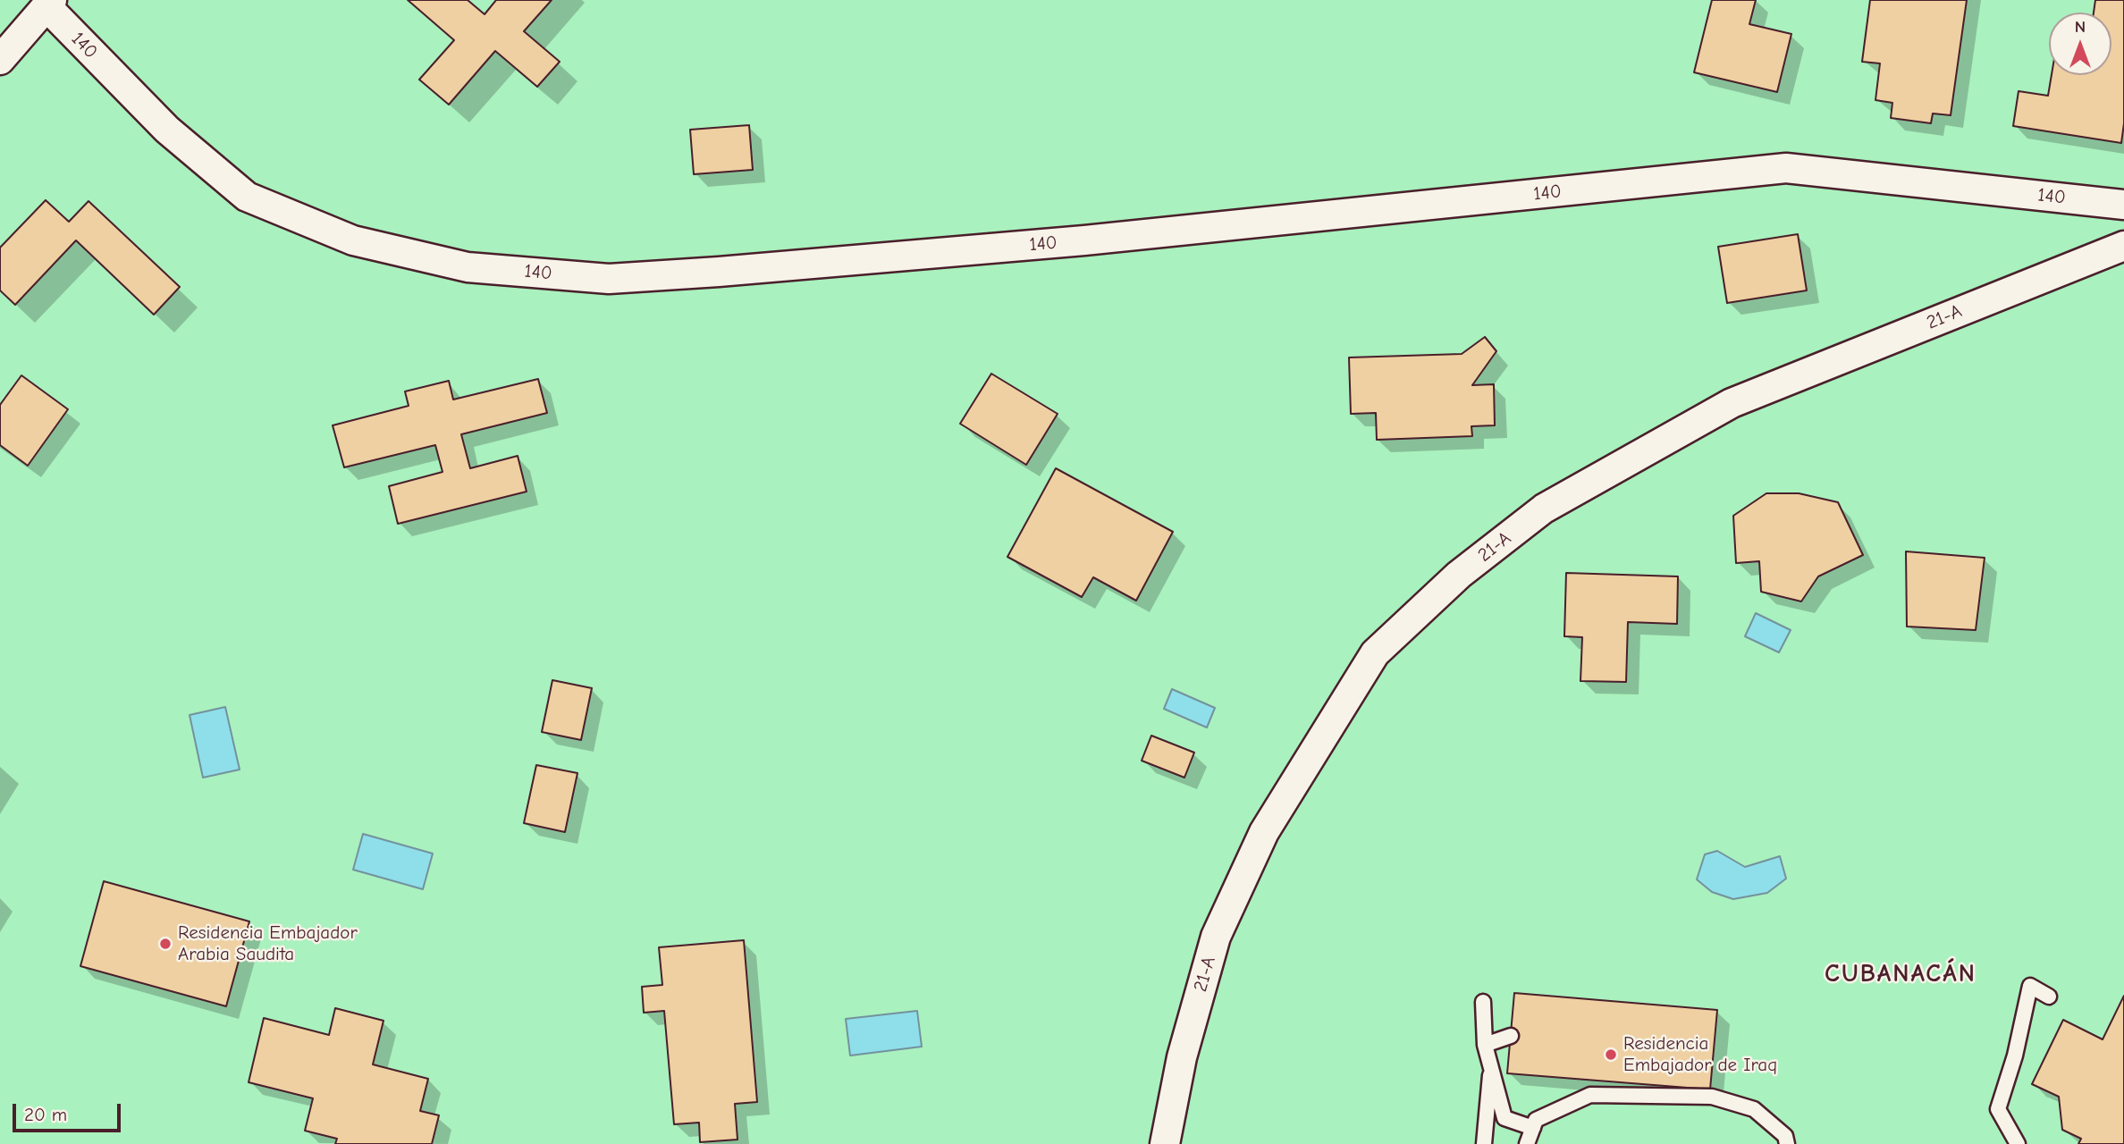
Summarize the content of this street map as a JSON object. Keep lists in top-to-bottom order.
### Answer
{
  "streets": {
    "street": ["140", "21-A"]
  },
  "districts": ["CUBANACÁN"],
  "places": ["Residencia Embajador Arabia Saudita", "Residencia Embajador de Iraq"],
  "scale_bar": "20 m",
  "north": "top"
}
